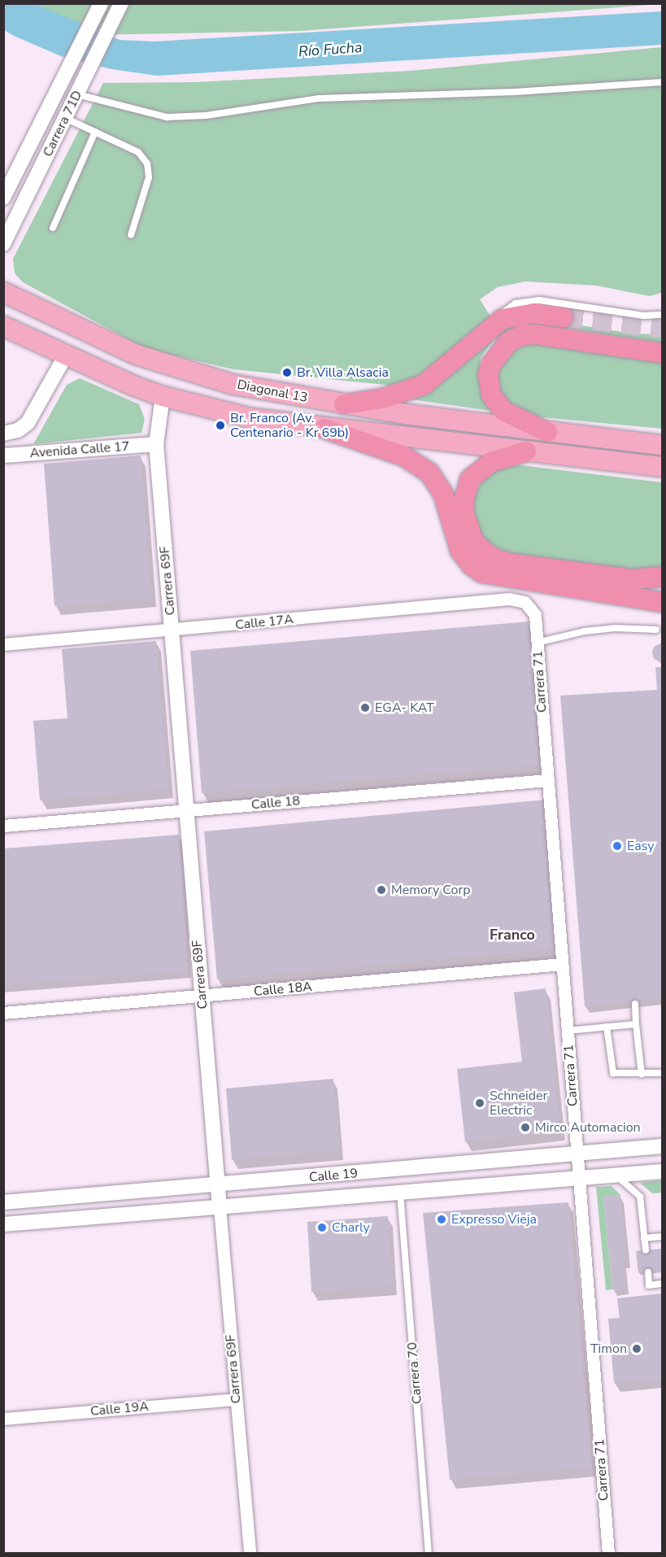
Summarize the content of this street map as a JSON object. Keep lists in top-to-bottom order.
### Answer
{
  "streets": {
    "main road": ["Diagonal 13"],
    "street": [
      "Carrera 71D",
      "Avenida Calle 17",
      "Carrera 69F",
      "Calle 17A",
      "Carrera 71",
      "Calle 18",
      "Calle 18A",
      "Calle 19",
      "Calle 19A"
    ],
    "lane": ["Carrera 70"]
  },
  "crossings": [
    ["Avenida Calle 17", "Carrera 69F"],
    ["Carrera 69F", "Calle 17A"],
    ["Carrera 69F", "Calle 18"],
    ["Carrera 69F", "Calle 18A"],
    ["Carrera 69F", "Calle 19"],
    ["Carrera 69F", "Calle 19A"],
    ["Calle 17A", "Carrera 71"],
    ["Carrera 71", "Calle 18"],
    ["Carrera 71", "Calle 18A"],
    ["Carrera 71", "Calle 19"],
    ["Calle 19", "Carrera 70"]
  ],
  "districts": ["Franco"],
  "water": ["Río Fucha"],
  "places": [
    "Br. Villa Alsacia",
    "Br. Franco (Av. Centenario - Kr 69b)",
    "EGA- KAT",
    "Easy",
    "Memory Corp",
    "Schneider Electric",
    "Mirco Automacion",
    "Expresso Vieja",
    "Charly",
    "Timon"
  ]
}
